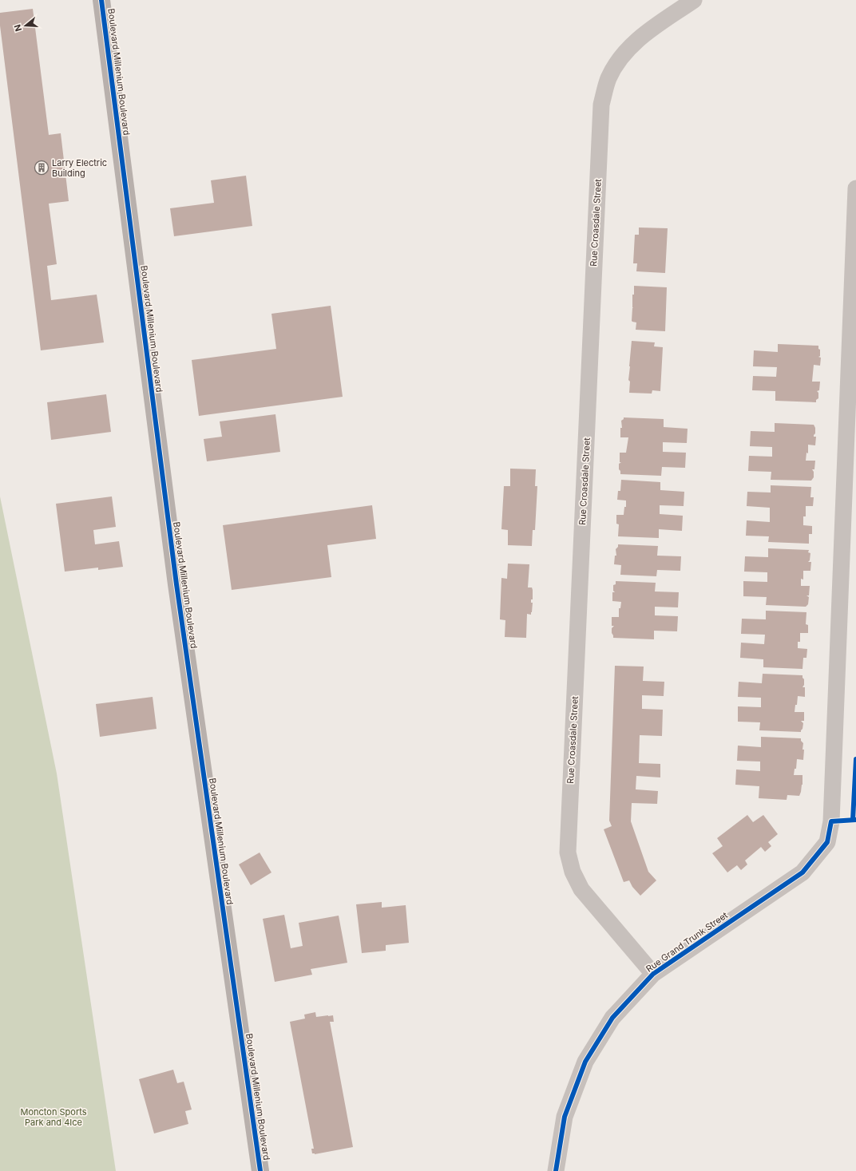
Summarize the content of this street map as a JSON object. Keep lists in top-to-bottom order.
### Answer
{
  "streets": {
    "main road": ["Boulevard Millenium Boulevard"],
    "street": ["Rue Croasdale Street", "Rue Grand Trunk Street"]
  },
  "crossings": [
    ["Rue Croasdale Street", "Rue Grand Trunk Street"]
  ],
  "parks": ["Moncton Sports Park and 4Ice"],
  "places": {
    "building": ["Larry Electric Building"]
  },
  "north": "left"
}
